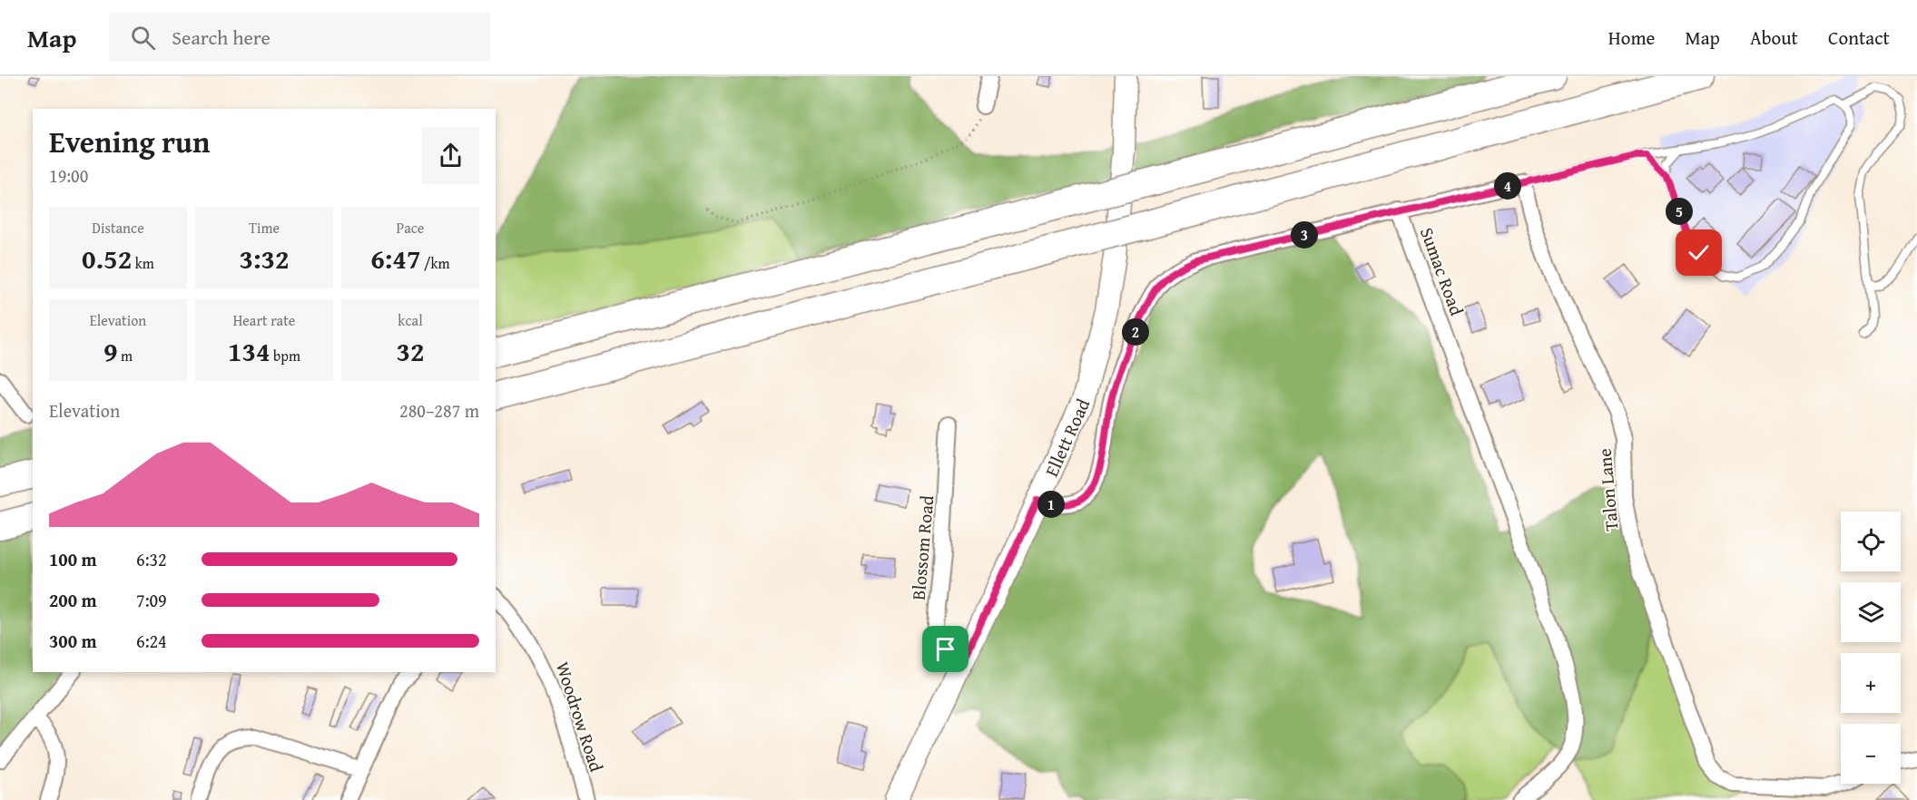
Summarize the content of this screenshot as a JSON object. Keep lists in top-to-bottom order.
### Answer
{
  "streets": {
    "street": [
      "Sumac Road",
      "Ellett Road",
      "Talon Lane",
      "Blossom Road",
      "Woodrow Road"
    ]
  },
  "crossings": [
    ["Ellett Road", "Blossom Road"]
  ],
  "page": {
    "header": "Map",
    "search": "Search here",
    "nav": [
      "Home",
      "Map",
      "About",
      "Contact"
    ],
    "heading": ["Evening run", "19:00"],
    "pins": [
      "4",
      "5",
      "3",
      "2",
      "1"
    ],
    "stats": [
      ["Distance", "0.52 km"],
      ["Time", "3:32"],
      ["Pace", "6:47 /km"],
      ["Elevation", "9 m"],
      ["Heart rate", "134 bpm"],
      ["kcal", "32"]
    ],
    "chart": ["Elevation", "280–287 m"],
    "map_buttons": ["+", "−"],
    "list": [
      {
        "name": "100 m",
        "note": "6:32"
      },
      {
        "name": "200 m",
        "note": "7:09"
      },
      {
        "name": "300 m",
        "note": "6:24"
      }
    ]
  }
}
